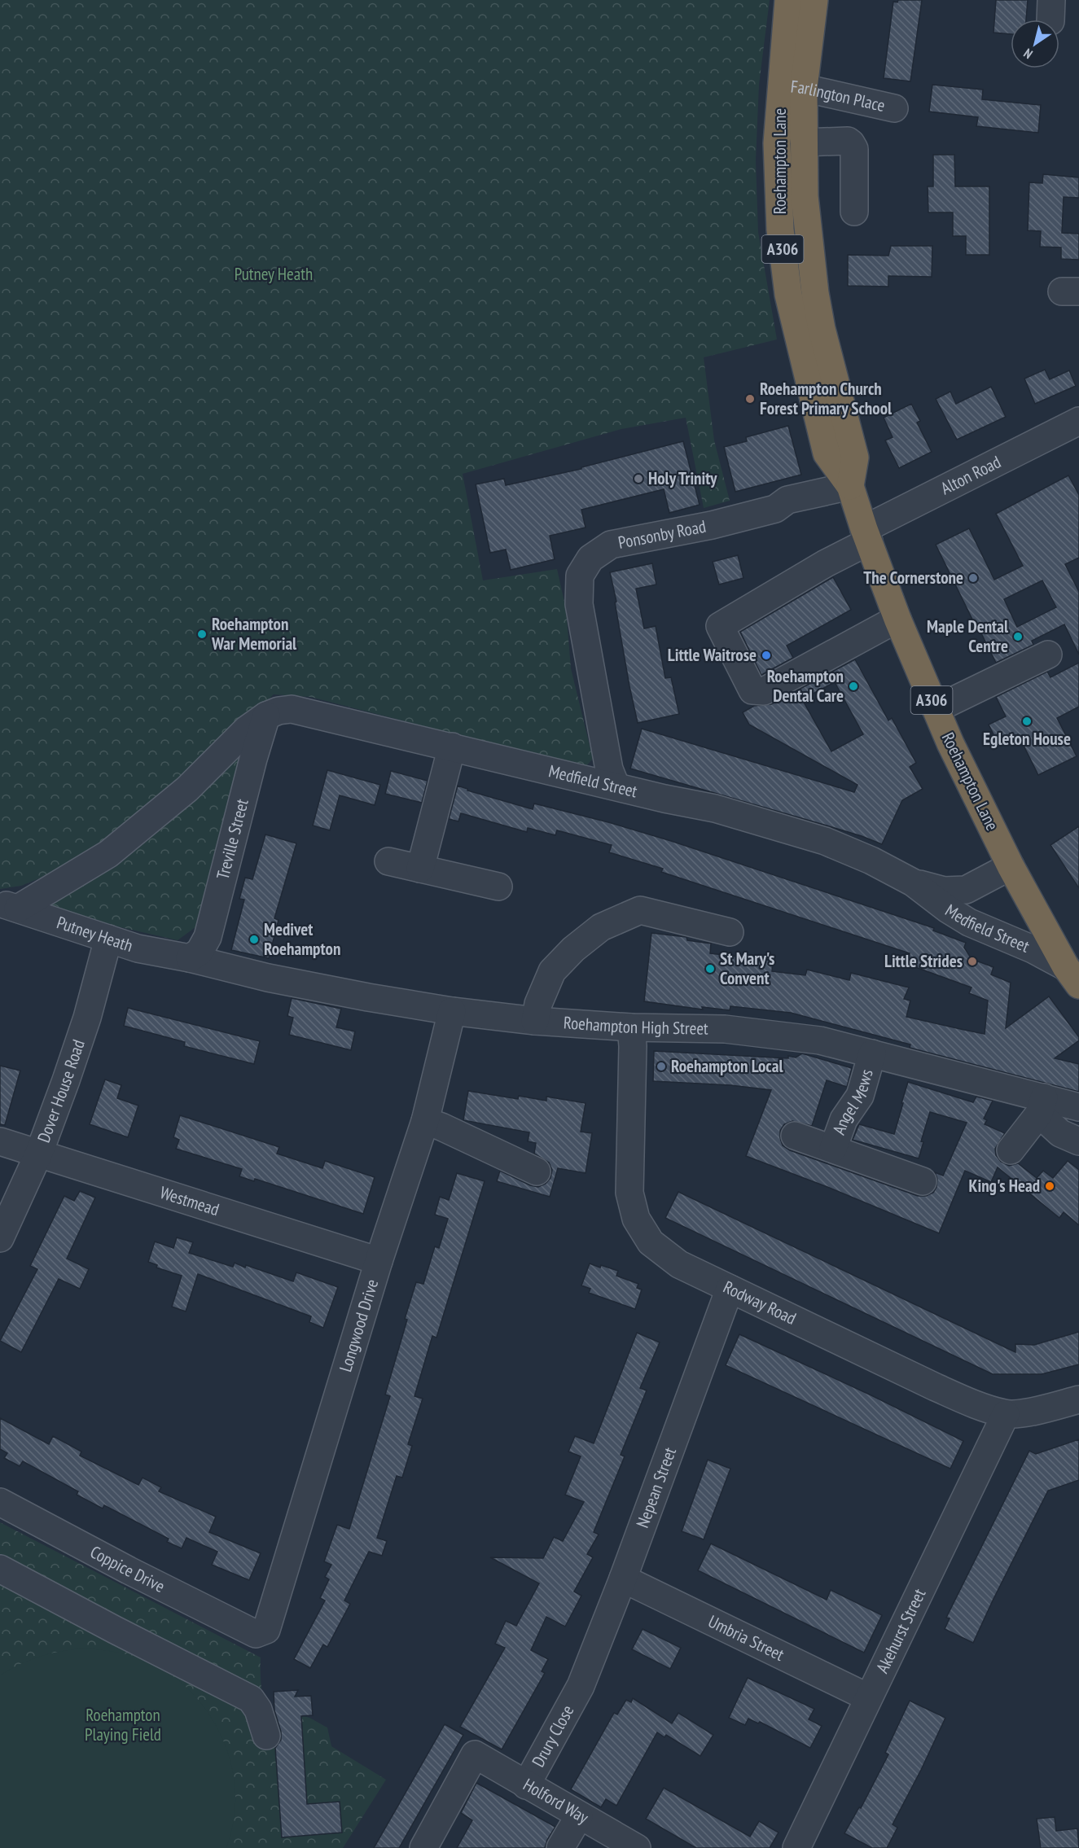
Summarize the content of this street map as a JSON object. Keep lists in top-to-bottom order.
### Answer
{
  "streets": {
    "highway": ["Roehampton Lane", "A306"],
    "street": [
      "Farlington Place",
      "Alton Road",
      "Ponsonby Road",
      "Medfield Street",
      "Treville Street",
      "Putney Heath",
      "Roehampton High Street",
      "Dover House Road",
      "Angel Mews",
      "Westmead",
      "Rodway Road",
      "Longwood Drive",
      "Nepean Street",
      "Coppice Drive",
      "Akehurst Street",
      "Umbria Street",
      "Drury Close",
      "Holford Way"
    ]
  },
  "crossings": [
    ["Farlington Place", "Roehampton Lane"],
    ["Roehampton Lane", "Alton Road"],
    ["Roehampton Lane", "Ponsonby Road"],
    ["Roehampton Lane", "Medfield Street"],
    ["Ponsonby Road", "Medfield Street"],
    ["Medfield Street", "Treville Street"],
    ["Treville Street", "Putney Heath"],
    ["Treville Street", "Roehampton High Street"],
    ["Putney Heath", "Roehampton High Street"],
    ["Putney Heath", "Dover House Road"],
    ["Roehampton High Street", "Angel Mews"],
    ["Roehampton High Street", "Rodway Road"],
    ["Roehampton High Street", "Longwood Drive"],
    ["Dover House Road", "Westmead"],
    ["Westmead", "Longwood Drive"],
    ["Rodway Road", "Nepean Street"],
    ["Rodway Road", "Akehurst Street"],
    ["Longwood Drive", "Coppice Drive"],
    ["Nepean Street", "Umbria Street"],
    ["Nepean Street", "Drury Close"],
    ["Akehurst Street", "Umbria Street"],
    ["Drury Close", "Holford Way"]
  ],
  "parks": ["Putney Heath", "Roehampton Playing Field"],
  "places": [
    "Roehampton Church Forest Primary School",
    "Holy Trinity",
    "The Cornerstone",
    "Roehampton War Memorial",
    "Maple Dental Centre",
    "Little Waitrose",
    "Roehampton Dental Care",
    "Egleton House",
    "Medivet Roehampton",
    "Little Strides",
    "St Mary's Convent",
    "Roehampton Local",
    "King's Head"
  ],
  "north": "bottom left"
}
